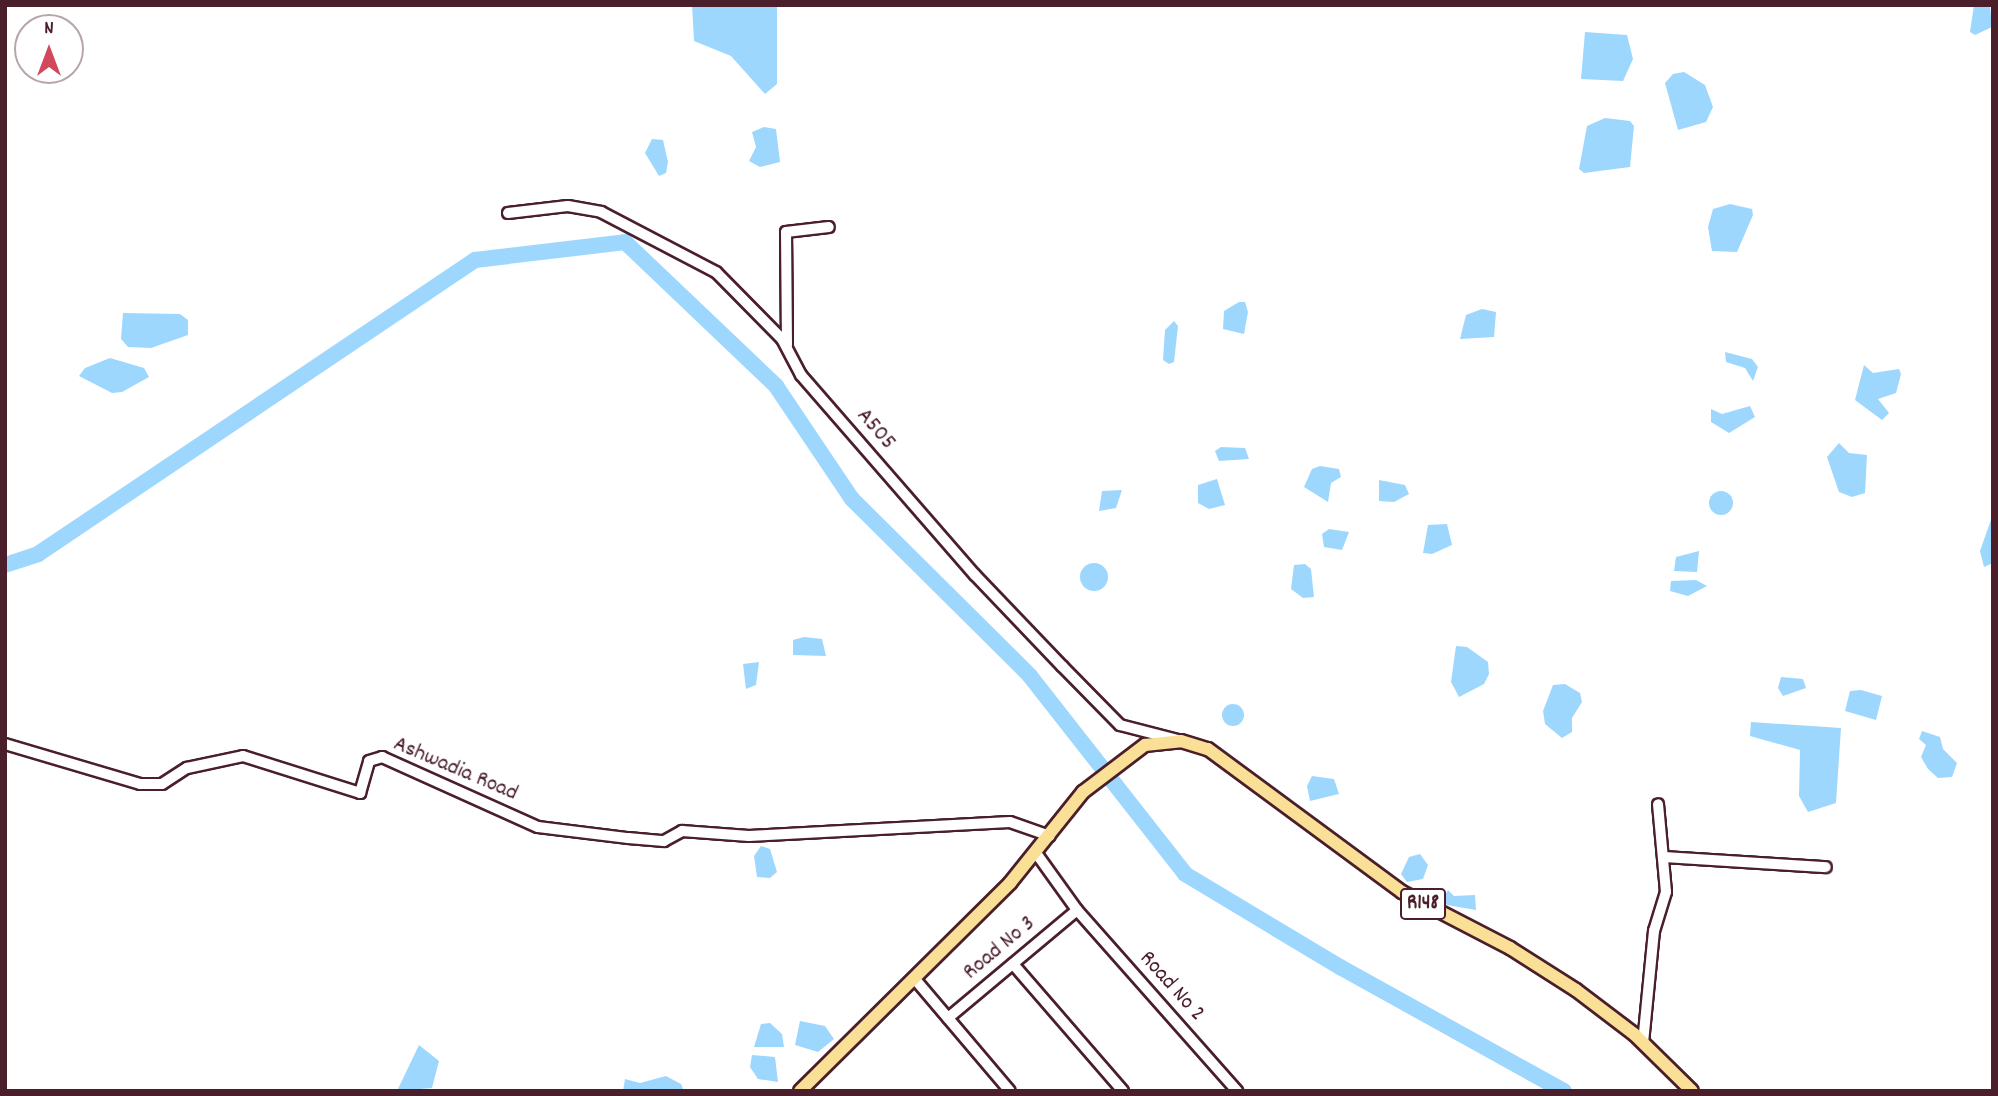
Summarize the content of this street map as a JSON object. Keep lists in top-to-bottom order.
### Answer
{
  "streets": {
    "main road": ["R148"],
    "street": [
      "A505",
      "Ashwadia Road",
      "Road No 3",
      "Road No 2"
    ]
  },
  "crossings": [
    ["A505", "R148"],
    ["Ashwadia Road", "R148"],
    ["R148", "Road No 2"],
    ["Road No 3", "Road No 2"]
  ],
  "north": "top"
}
